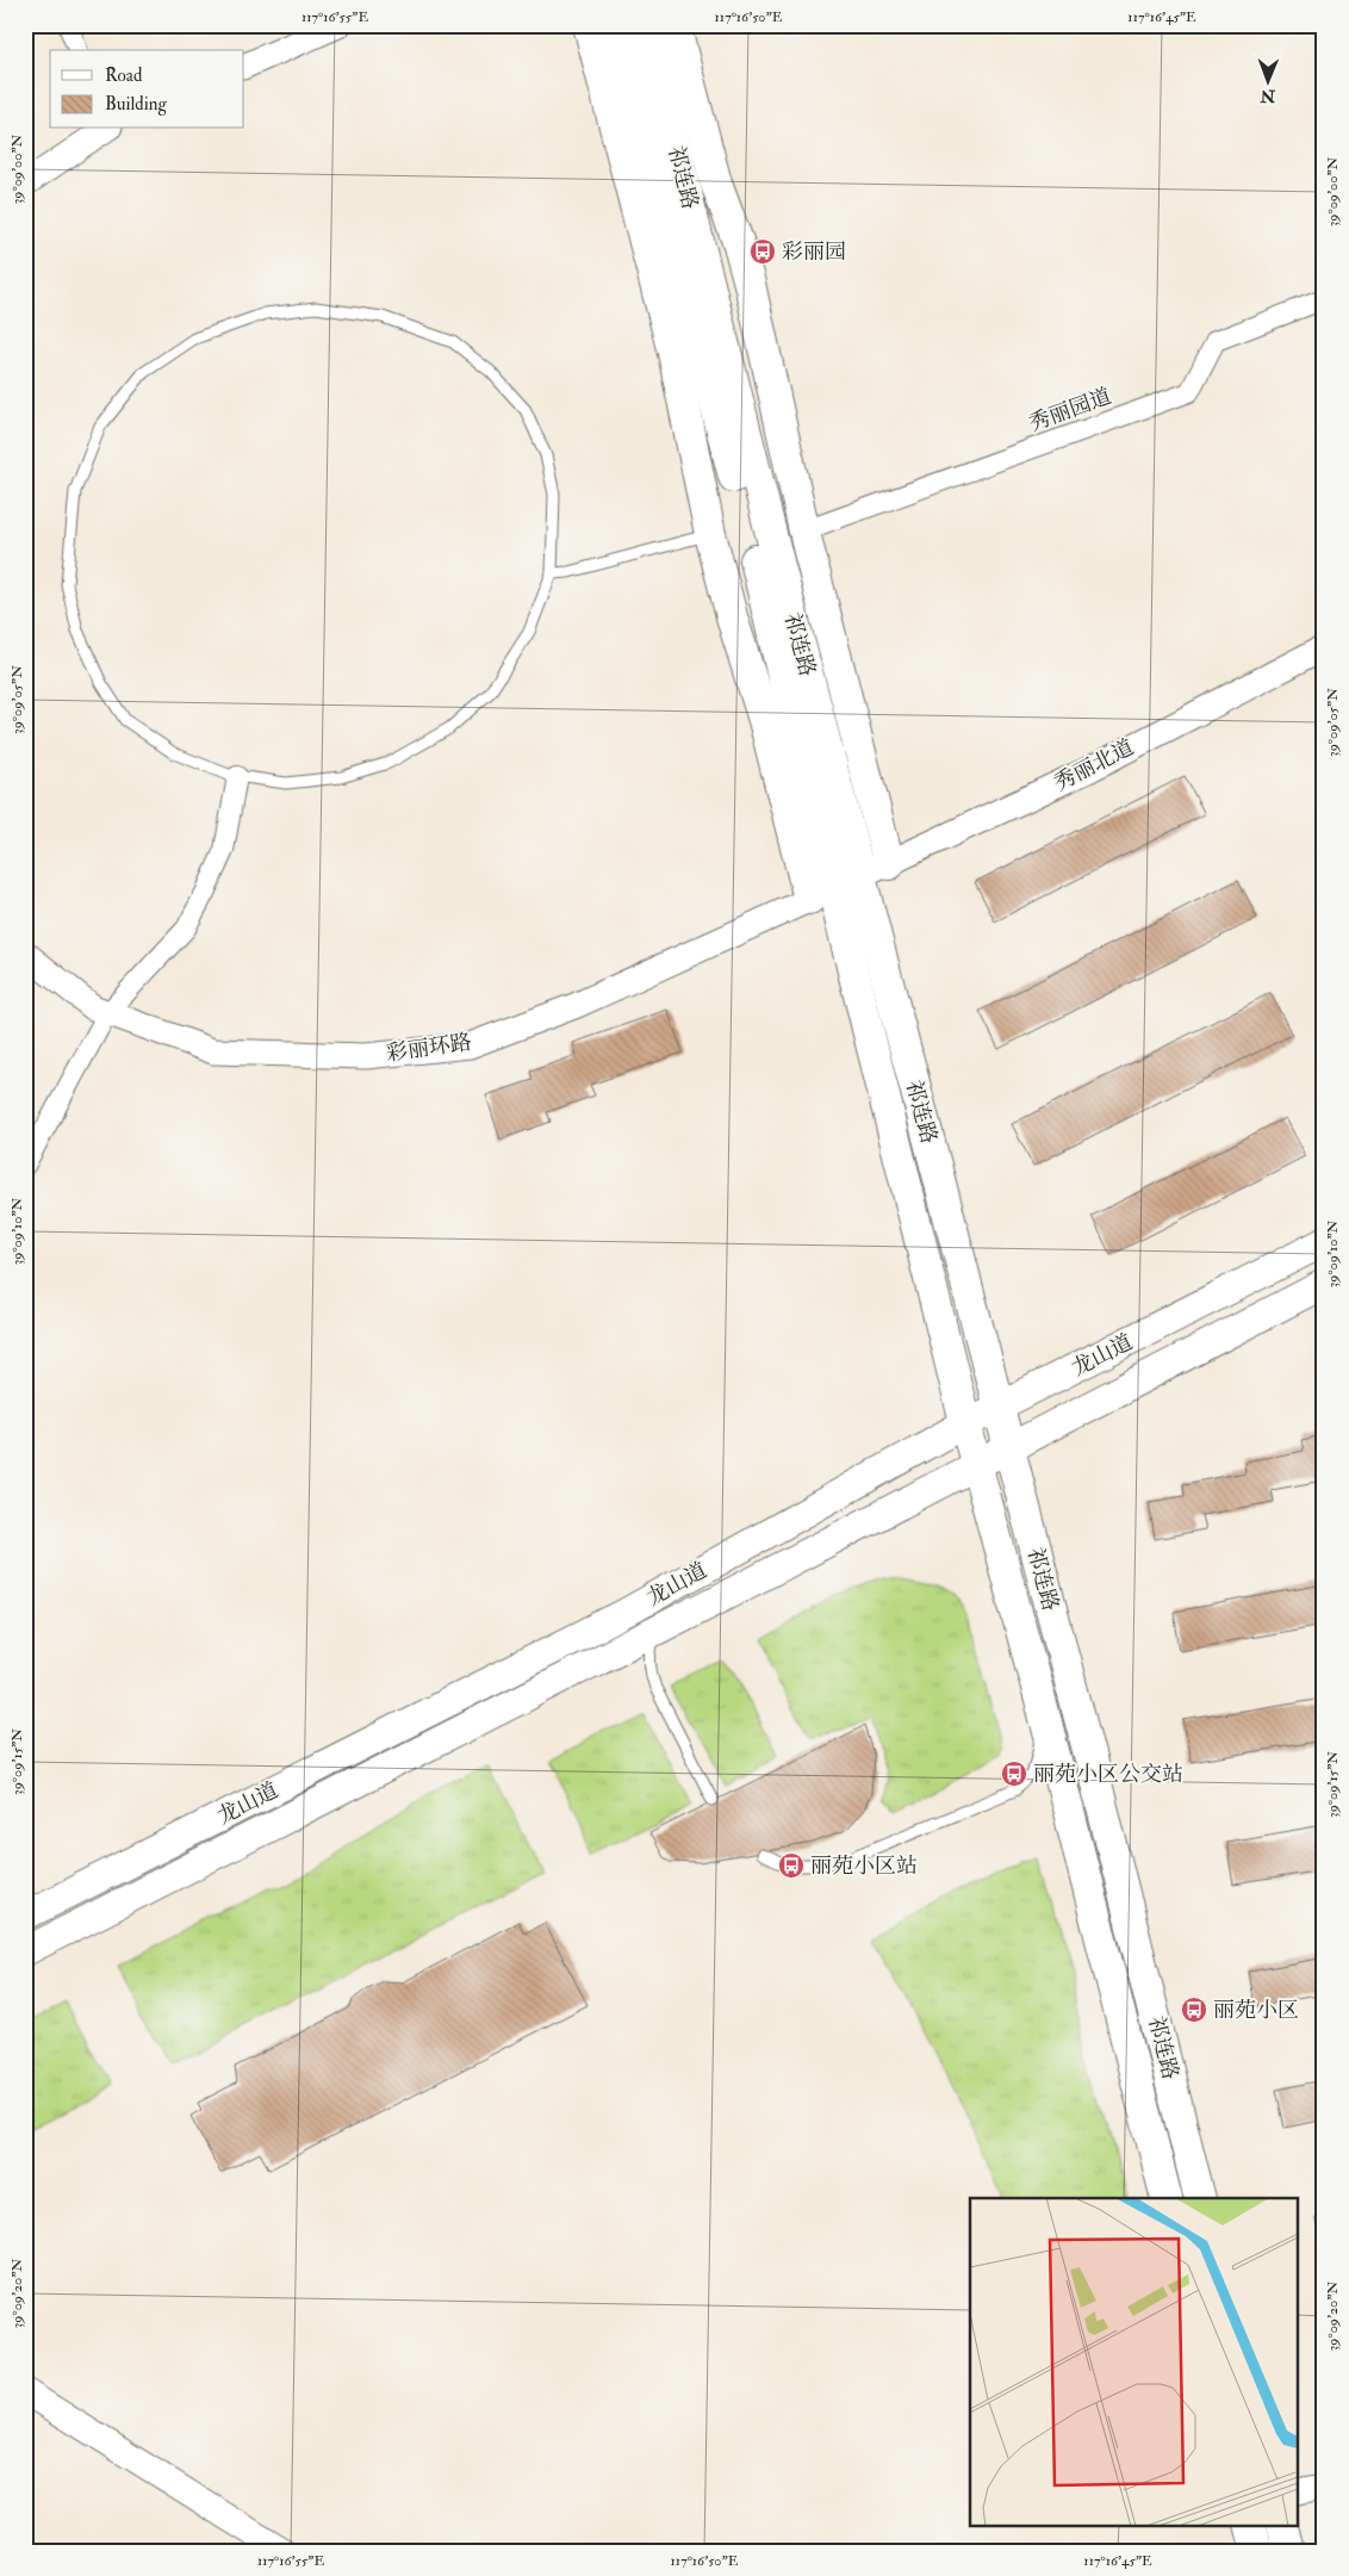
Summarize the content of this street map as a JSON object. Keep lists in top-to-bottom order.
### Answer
{
  "streets": {
    "main road": ["祁连路", "龙山道"],
    "street": ["秀丽园道", "秀丽北道", "彩丽环路"]
  },
  "crossings": [
    ["祁连路", "秀丽北道"],
    ["祁连路", "彩丽环路"],
    ["祁连路", "龙山道"],
    ["秀丽北道", "彩丽环路"]
  ],
  "places": {
    "bus stop": [
      "彩丽园",
      "丽苑小区公交站",
      "丽苑小区站",
      "丽苑小区"
    ]
  },
  "legend": ["Road", "Building"],
  "north": "bottom",
  "coordinates": [
    "117°16'55\"E",
    "117°16'50\"E",
    "117°16'45\"E",
    "39°09'00\"N",
    "39°09'05\"N",
    "39°09'10\"N",
    "39°09'15\"N",
    "39°09'20\"N"
  ]
}
